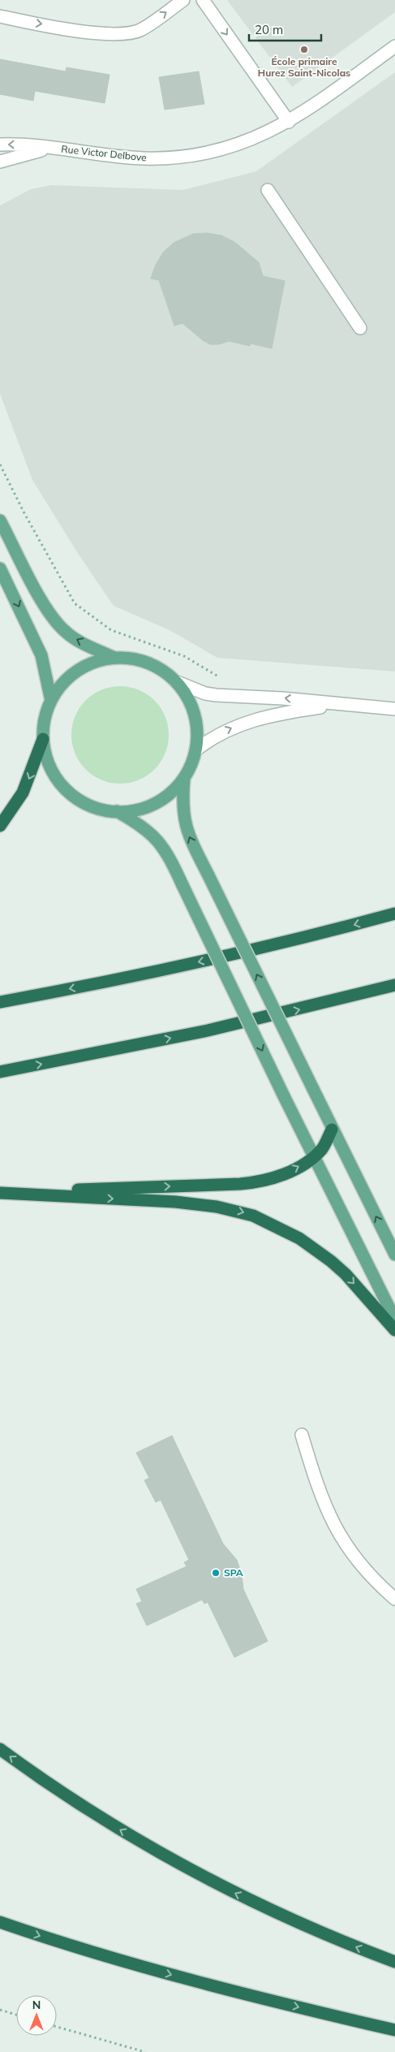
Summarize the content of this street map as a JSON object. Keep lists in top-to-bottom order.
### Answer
{
  "streets": {
    "street": ["Rue Victor Delbove"]
  },
  "places": ["École primaire Hurez Saint-Nicolas", "SPA"],
  "scale_bar": "20 m",
  "north": "top"
}
